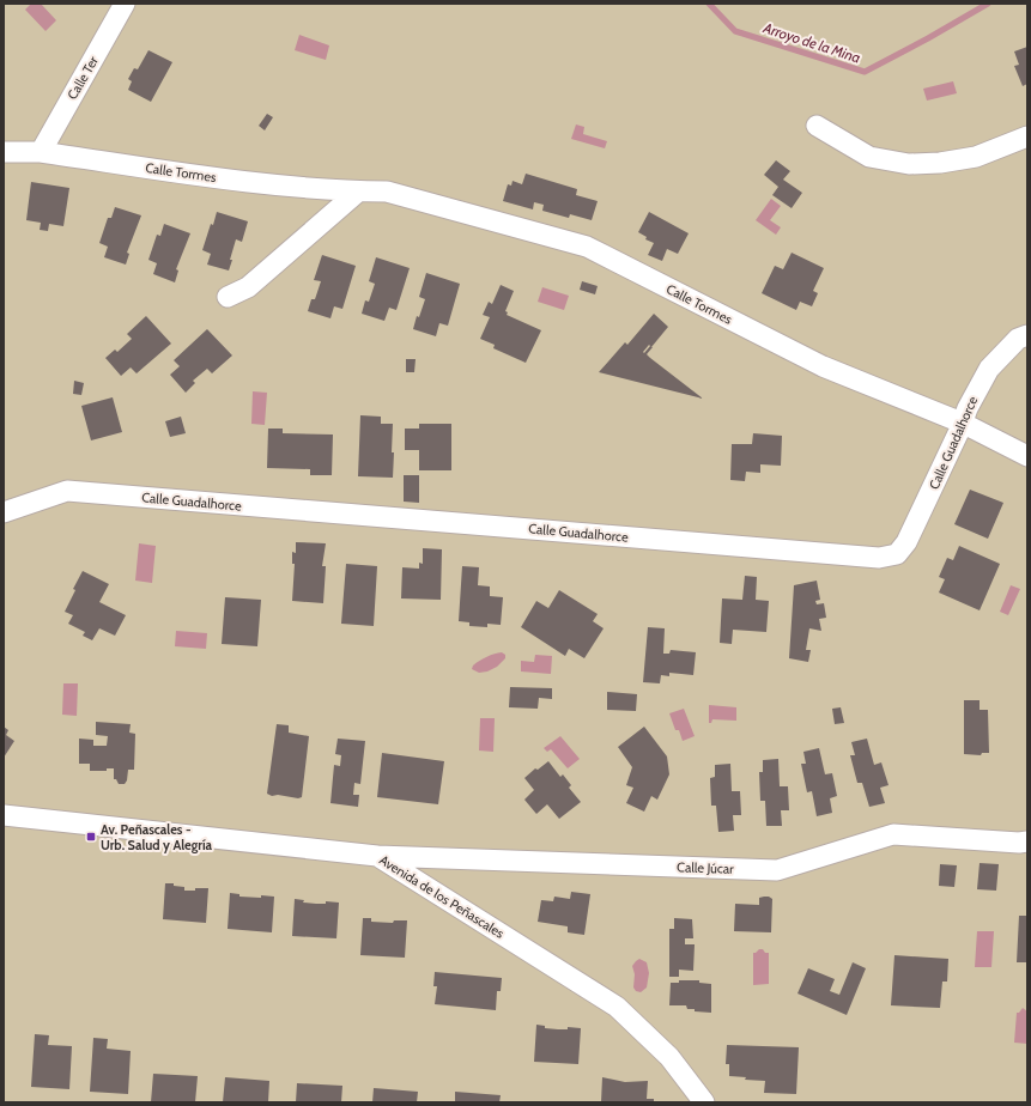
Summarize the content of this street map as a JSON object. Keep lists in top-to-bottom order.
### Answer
{
  "streets": {
    "street": [
      "Calle Ter",
      "Calle Tormes",
      "Calle Guadalhorce",
      "Calle Júcar",
      "Avenida de los Peñascales"
    ]
  },
  "crossings": [
    ["Calle Ter", "Calle Tormes"],
    ["Calle Tormes", "Calle Guadalhorce"],
    ["Calle Júcar", "Avenida de los Peñascales"]
  ],
  "water": ["Arroyo de la Mina"],
  "places": {
    "transit": ["Av. Peñascales - Urb. Salud y Alegría"]
  }
}
